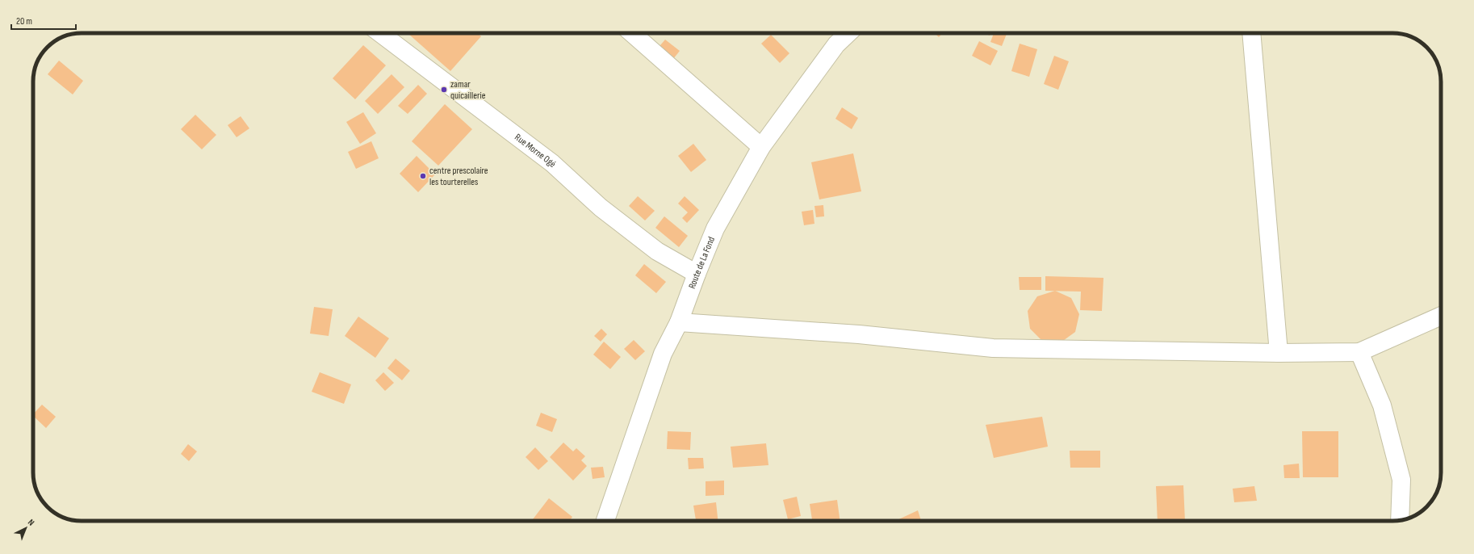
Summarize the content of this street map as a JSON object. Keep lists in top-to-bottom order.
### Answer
{
  "streets": {
    "street": ["Rue Morne Ogé", "Route de La Fond"]
  },
  "crossings": [
    ["Rue Morne Ogé", "Route de La Fond"]
  ],
  "places": ["zamar quicaillerie", "centre prescolaire les tourterelles"],
  "scale_bar": "20 m",
  "north": "top right"
}
